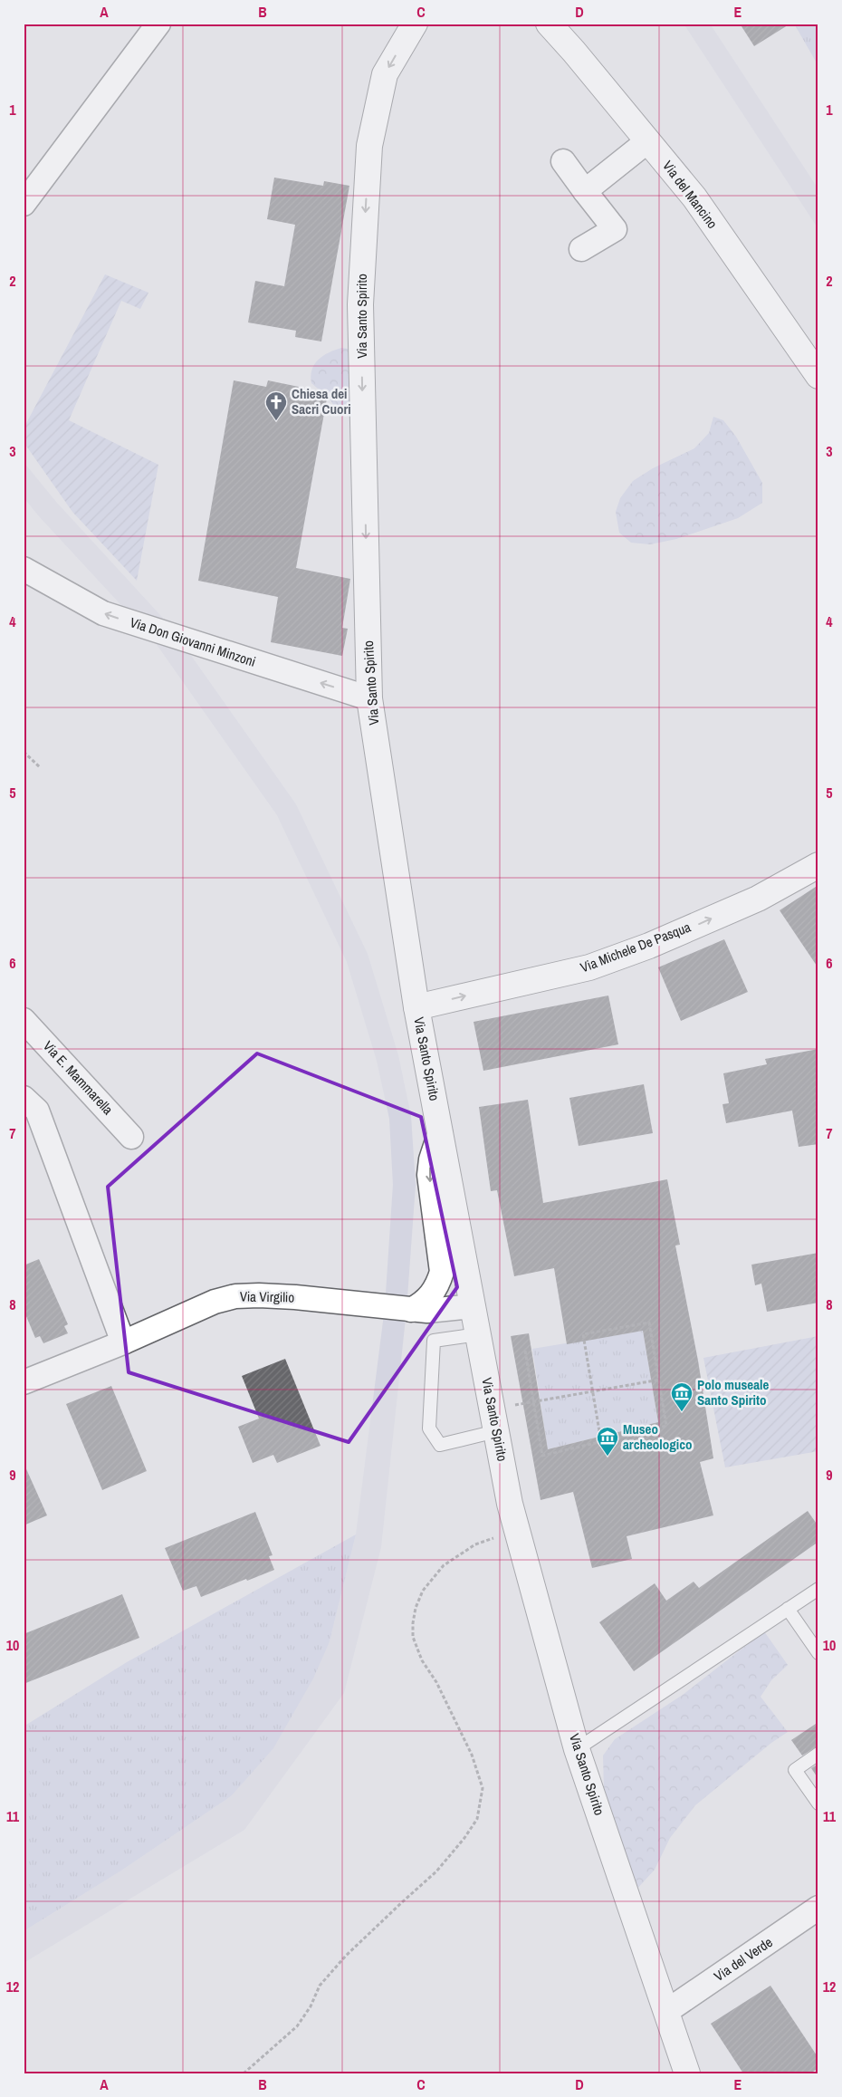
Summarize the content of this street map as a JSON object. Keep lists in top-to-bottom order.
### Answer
{
  "streets": {
    "street": [
      "Via del Mancino",
      "Via Santo Spirito",
      "Via Don Giovanni Minzoni",
      "Via Michele De Pasqua",
      "Via E. Mammarella",
      "Via Virgilio",
      "Via del Verde"
    ]
  },
  "crossings": [
    ["Via Santo Spirito", "Via Don Giovanni Minzoni"],
    ["Via Santo Spirito", "Via Michele De Pasqua"],
    ["Via Santo Spirito", "Via Virgilio"],
    ["Via Santo Spirito", "Via del Verde"]
  ],
  "one_way": ["Via Don Giovanni Minzoni", "Via Michele De Pasqua"],
  "places": {
    "church": ["Chiesa dei Sacri Cuori"],
    "museum": ["Polo museale Santo Spirito", "Museo archeologico"]
  },
  "grid": {
    "columns": [
      "A",
      "B",
      "C",
      "D",
      "E"
    ],
    "rows": [
      "1",
      "2",
      "3",
      "4",
      "5",
      "6",
      "7",
      "8",
      "9",
      "10",
      "11",
      "12"
    ]
  }
}
